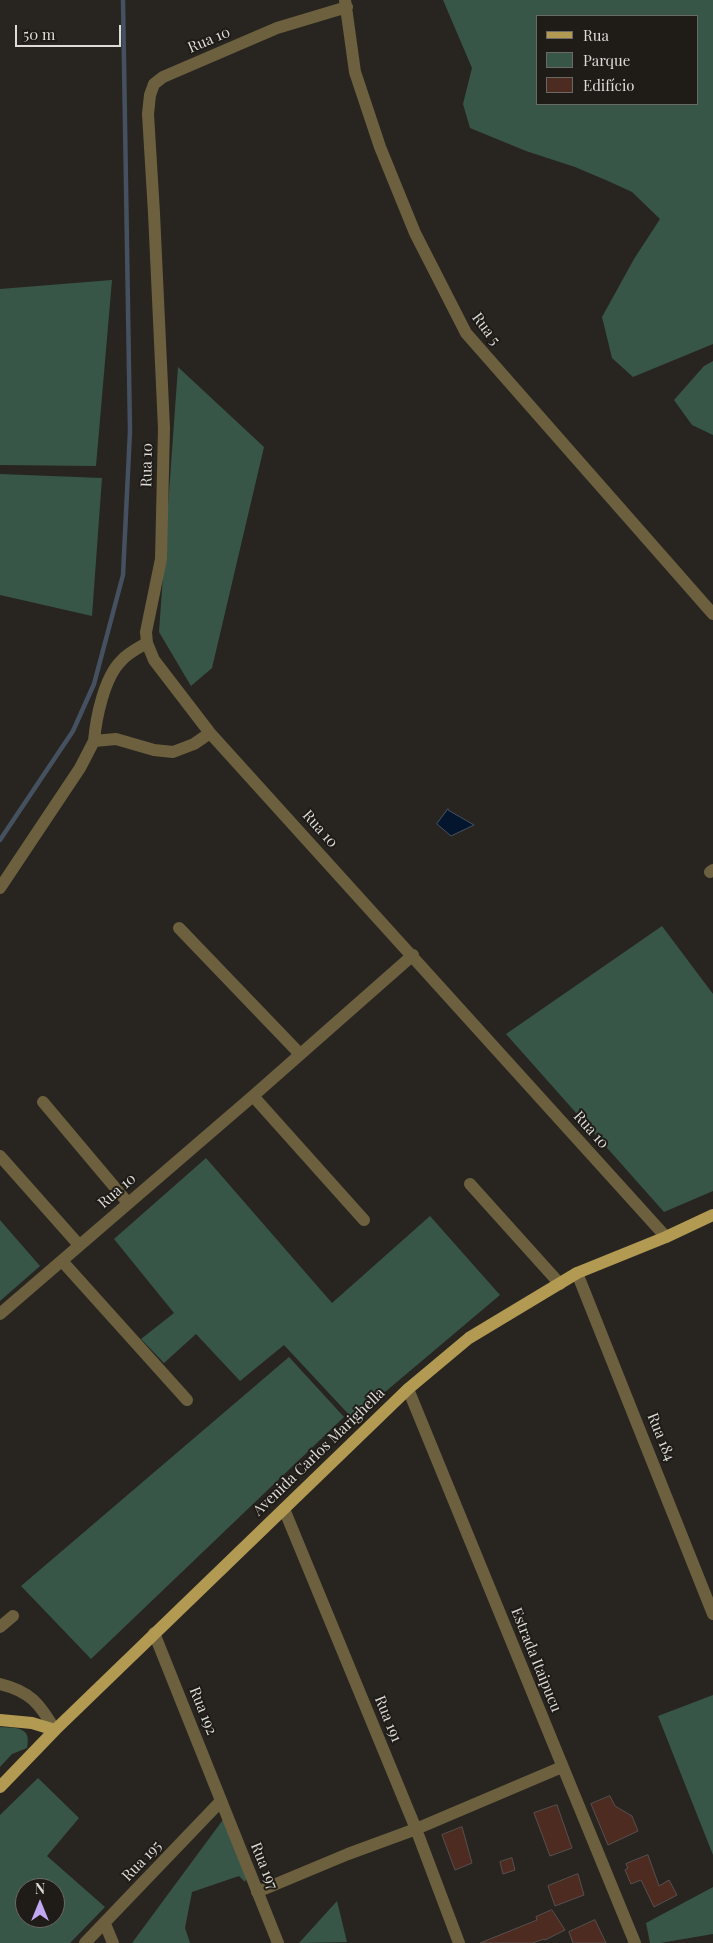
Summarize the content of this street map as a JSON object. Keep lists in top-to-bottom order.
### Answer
{
  "streets": {
    "main road": ["Avenida Carlos Marighella"],
    "street": [
      "Rua 10",
      "Rua 5",
      "Rua 184",
      "Estrada Itaipucu",
      "Rua 192",
      "Rua 191",
      "Rua 195",
      "Rua 197"
    ]
  },
  "crossings": [
    ["Rua 10", "Rua 5"],
    ["Rua 10", "Avenida Carlos Marighella"],
    ["Rua 184", "Avenida Carlos Marighella"],
    ["Avenida Carlos Marighella", "Estrada Itaipucu"],
    ["Avenida Carlos Marighella", "Rua 192"],
    ["Avenida Carlos Marighella", "Rua 191"],
    ["Rua 192", "Rua 195"],
    ["Rua 192", "Rua 197"],
    ["Rua 195", "Rua 197"]
  ],
  "legend": ["Rua", "Parque", "Edifício"],
  "scale_bar": "50 m",
  "north": "top"
}
